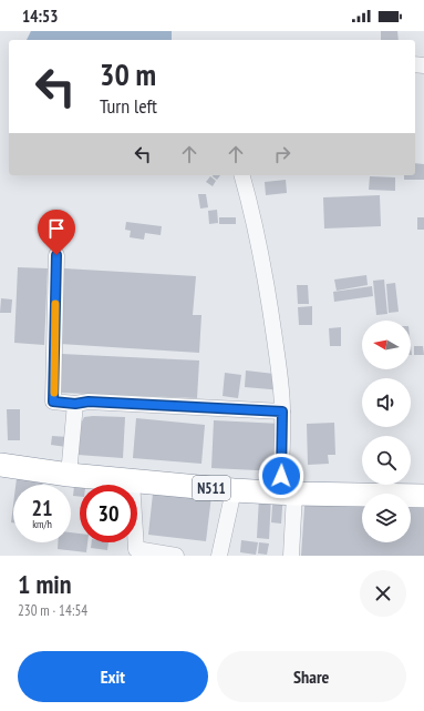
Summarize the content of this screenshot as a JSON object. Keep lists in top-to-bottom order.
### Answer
{
  "streets": {
    "highway": ["N511"]
  },
  "north": "left",
  "page": {
    "status": "14:53",
    "turn": ["30 m", "Turn left"],
    "speed": "21 km/h",
    "limit": "30",
    "heading": ["1 min", "230 m · 14:54"],
    "buttons": ["Exit", "Share"]
  }
}
